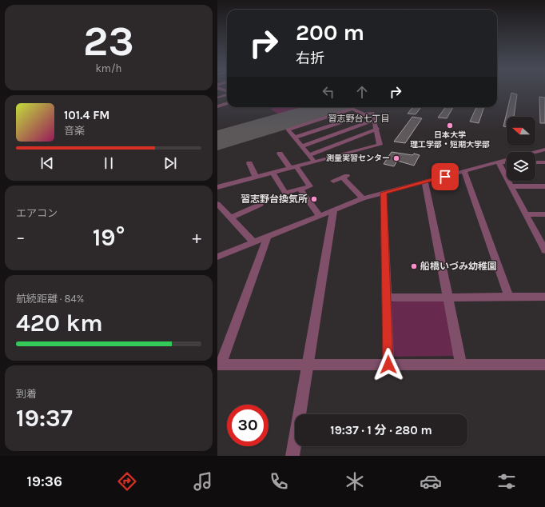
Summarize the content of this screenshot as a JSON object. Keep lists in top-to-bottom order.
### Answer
{
  "districts": ["習志野台七丁目"],
  "places": [
    "日本大学 理工学部・短期大学部",
    "測量実習センター",
    "習志野台換気所",
    "船橋いづみ幼稚園"
  ],
  "north": "left",
  "page": {
    "tile": [
      ["23", "km/h"],
      "エアコン",
      ["航続距離 · 84%", "420 km"],
      ["到着", "19:37"]
    ],
    "turn": ["200 m", "右折"],
    "song": ["101.4 FM", "音楽"],
    "heat": ["−", "19°", "+"],
    "limit": "30",
    "trip": "19:37 · 1 分 · 280 m",
    "tabs": "19:36"
  }
}
